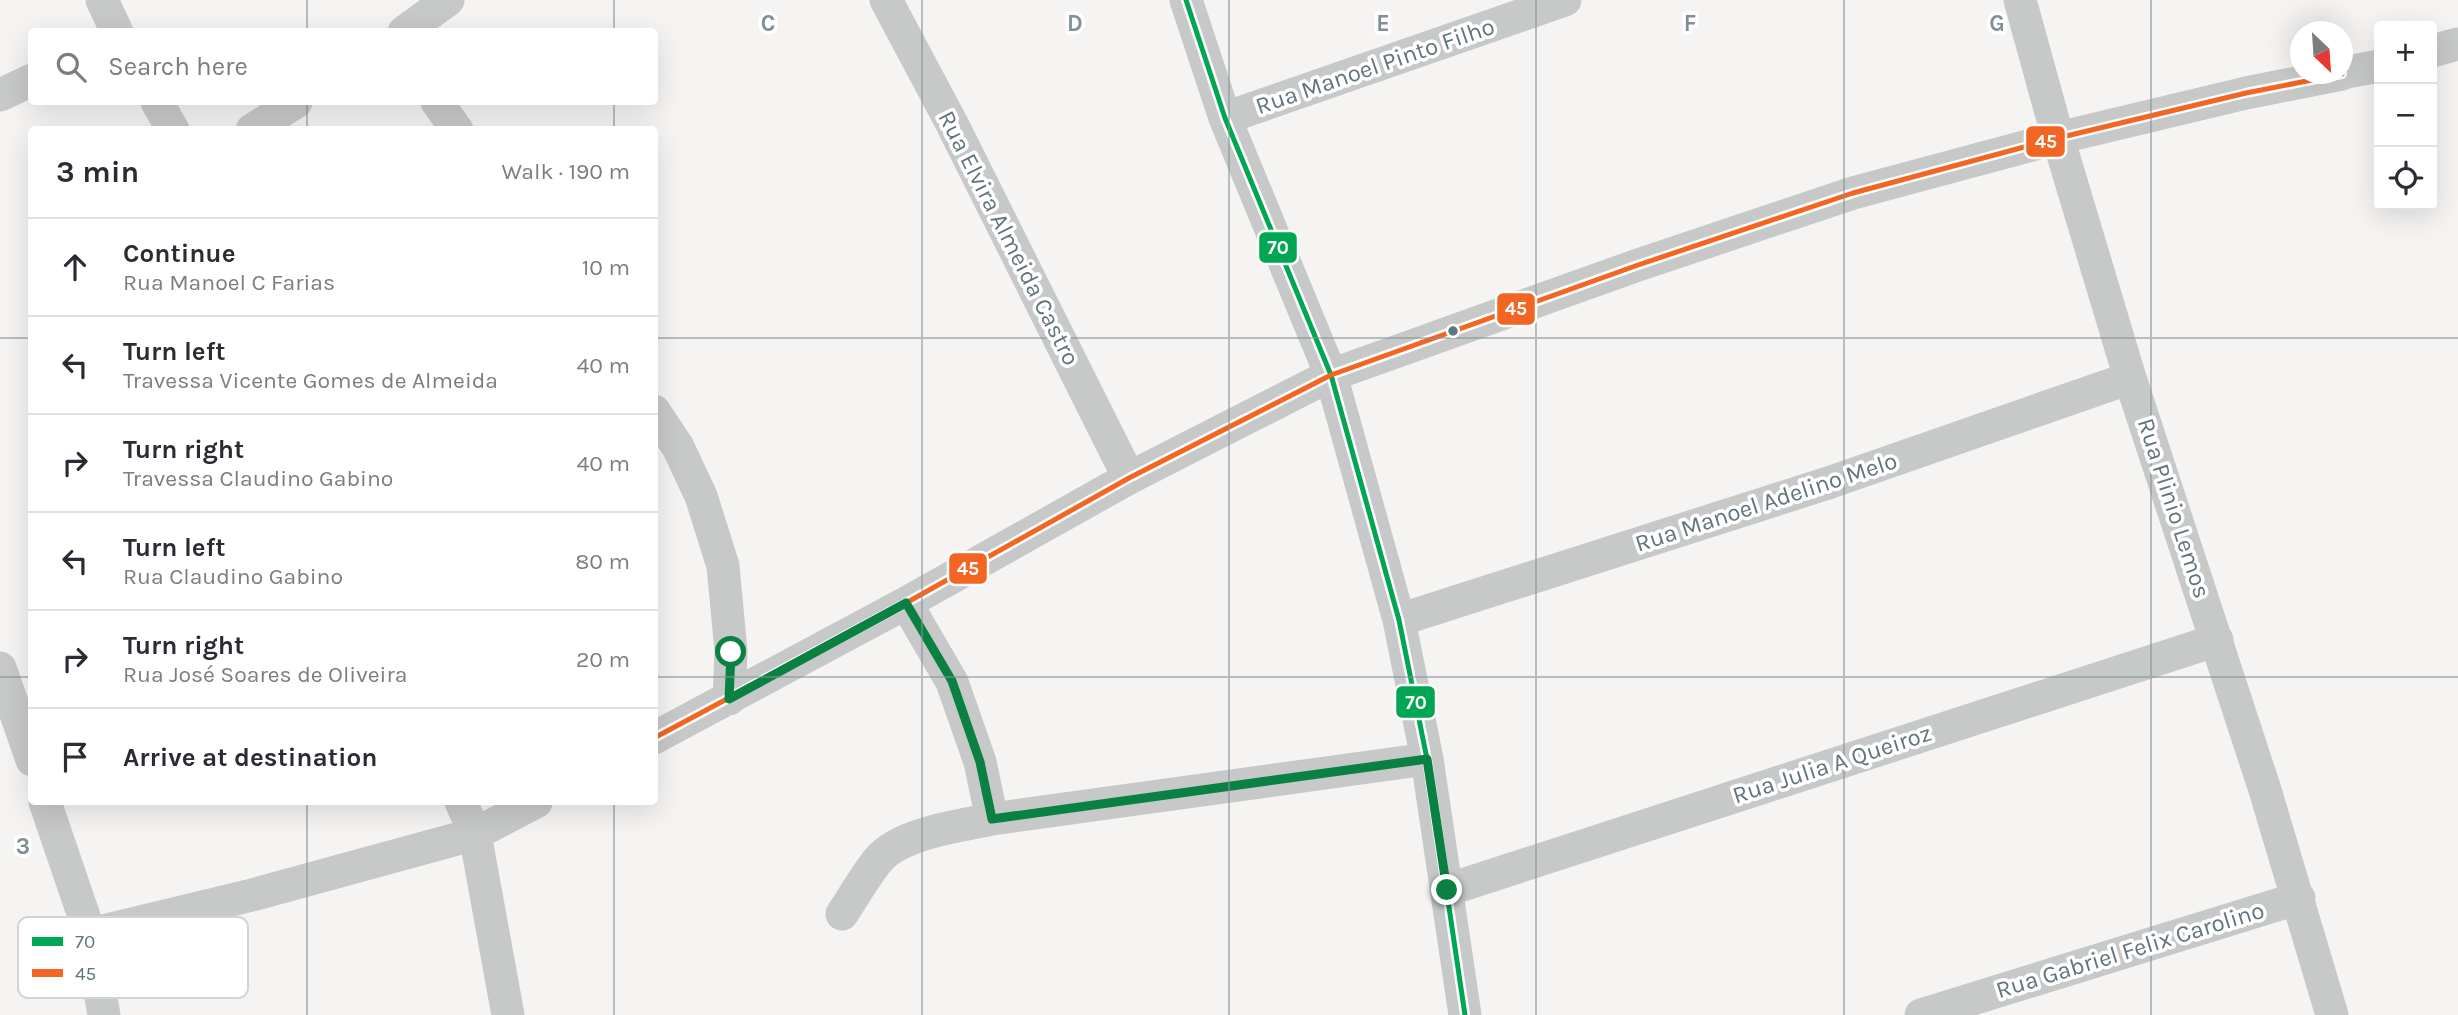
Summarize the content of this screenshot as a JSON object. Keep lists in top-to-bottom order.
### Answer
{
  "streets": {
    "street": [
      "Rua Manoel Pinto Filho",
      "Rua Elvira Almeida Castro",
      "Rua Manoel Adelino Melo",
      "Rua Plinio Lemos",
      "Rua Julia A Queiroz",
      "Rua Gabriel Felix Carolino"
    ]
  },
  "crossings": [
    ["Rua Manoel Adelino Melo", "Rua Plinio Lemos"],
    ["Rua Plinio Lemos", "Rua Julia A Queiroz"],
    ["Rua Plinio Lemos", "Rua Gabriel Felix Carolino"]
  ],
  "lines": ["transit line 70", "transit line 45"],
  "legend": ["70", "45"],
  "north": "bottom right",
  "page": {
    "map_buttons": ["+", "−"],
    "search": "Search here",
    "heading": ["3 min", "Walk · 190 m"],
    "list": [
      ["Continue", "Rua Manoel C Farias", "10 m"],
      ["Turn left", "Travessa Vicente Gomes de Almeida", "40 m"],
      ["Turn right", "Travessa Claudino Gabino", "40 m"],
      ["Turn left", "Rua Claudino Gabino", "80 m"],
      ["Turn right", "Rua José Soares de Oliveira", "20 m"],
      "Arrive at destination"
    ]
  },
  "grid": {
    "columns": [
      "C",
      "D",
      "E",
      "F",
      "G"
    ],
    "rows": ["3"]
  }
}
